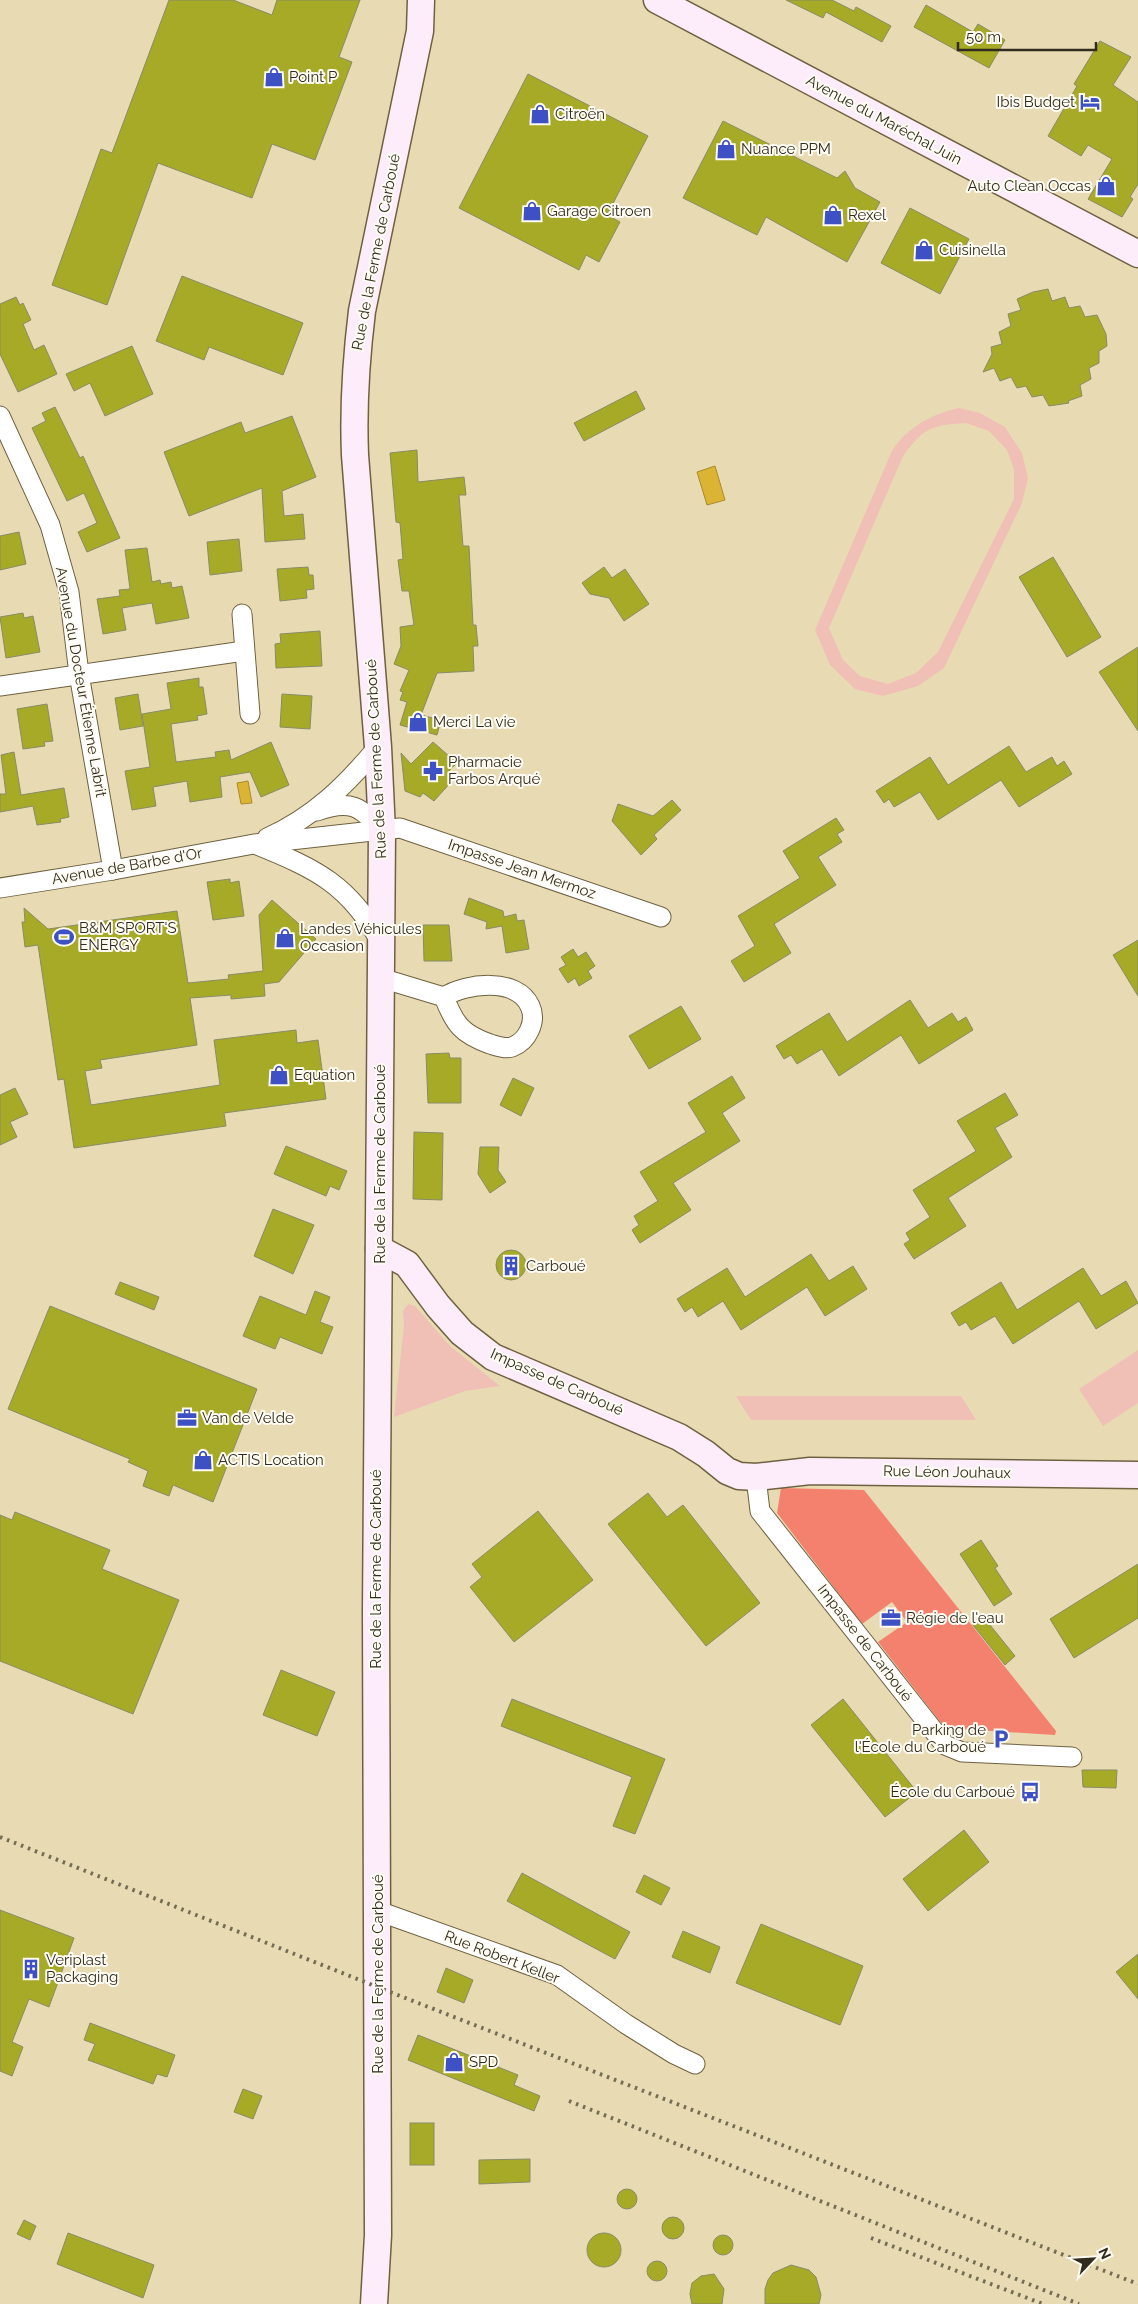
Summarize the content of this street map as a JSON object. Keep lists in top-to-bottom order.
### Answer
{
  "streets": {
    "street": [
      "Avenue du Maréchal Juin",
      "Rue de la Ferme de Carboué",
      "Avenue du Docteur Étienne Labrit",
      "Avenue de Barbe d'Or",
      "Impasse Jean Mermoz",
      "Impasse de Carboué",
      "Rue Léon Jouhaux",
      "Rue Robert Keller"
    ]
  },
  "crossings": [
    ["Rue de la Ferme de Carboué", "Avenue de Barbe d'Or"],
    ["Rue de la Ferme de Carboué", "Impasse Jean Mermoz"],
    ["Rue de la Ferme de Carboué", "Impasse de Carboué"],
    ["Rue de la Ferme de Carboué", "Rue Robert Keller"],
    ["Avenue du Docteur Étienne Labrit", "Avenue de Barbe d'Or"],
    ["Avenue de Barbe d'Or", "Impasse Jean Mermoz"],
    ["Impasse de Carboué", "Rue Léon Jouhaux"]
  ],
  "places": {
    "shop": [
      "Point P",
      "Citroën",
      "Nuance PPM",
      "Auto Clean Occas",
      "Garage Citroen",
      "Rexel",
      "Cuisinella",
      "Merci La vie",
      "Landes Véhicules Occasion",
      "Equation",
      "ACTIS Location",
      "SPD"
    ],
    "hotel": ["Ibis Budget"],
    "pharmacy": ["Pharmacie Farbos Arqué"],
    "sports": ["B&M SPORT'S ENERGY"],
    "building": ["Carboué", "Veriplast Packaging"],
    "office": ["Van de Velde", "Régie de l'eau"],
    "parking": ["Parking de l'École du Carboué"],
    "bus stop": ["École du Carboué"]
  },
  "scale_bar": "50 m",
  "north": "top right"
}
